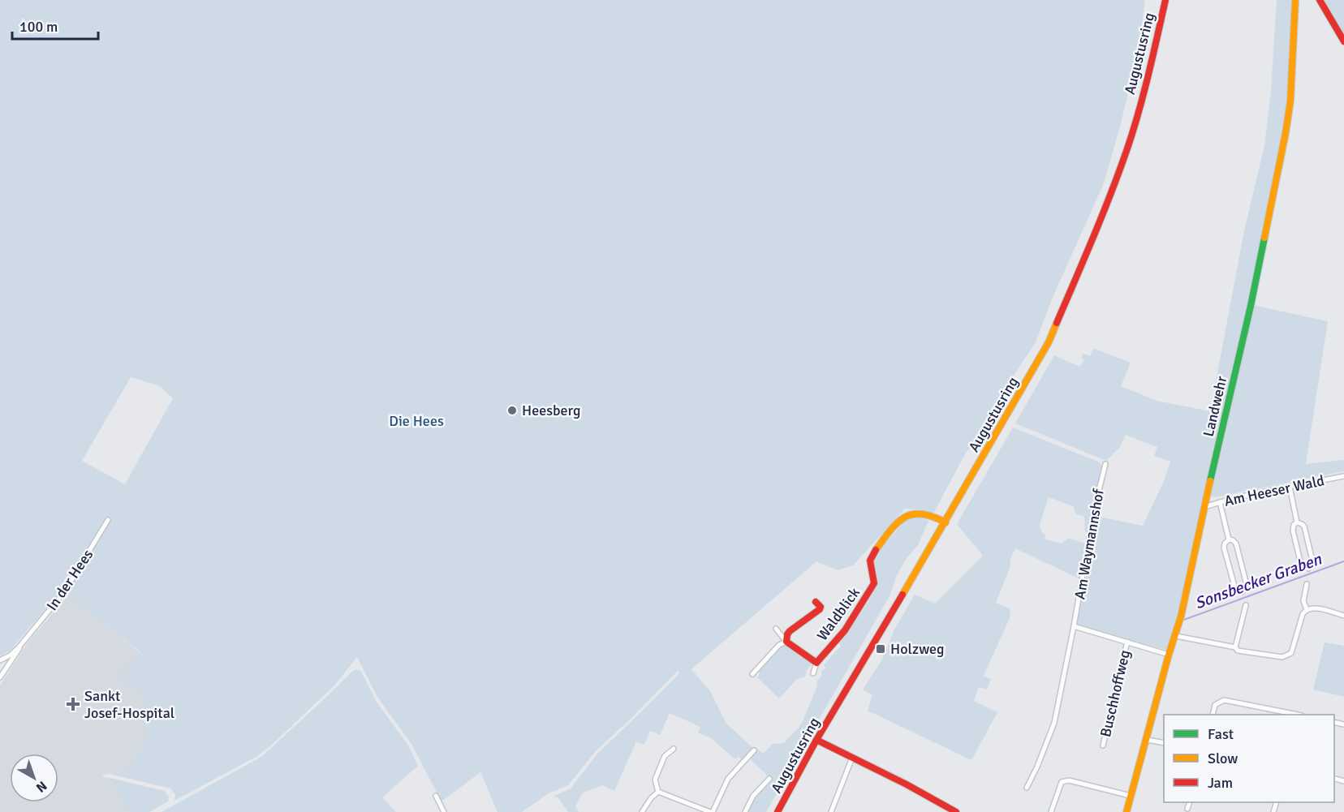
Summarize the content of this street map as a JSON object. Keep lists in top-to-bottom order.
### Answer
{
  "streets": {
    "street": [
      "Augustusring",
      "Landwehr",
      "Am Heeser Wald",
      "Am Waymannshof",
      "In der Hees",
      "Waldblick",
      "Buschhoffweg"
    ]
  },
  "crossings": [
    ["Augustusring", "Waldblick"],
    ["Landwehr", "Am Heeser Wald"]
  ],
  "water": ["Sonsbecker Graben"],
  "parks": ["Die Hees"],
  "places": {
    "other": ["Heesberg"],
    "transit": ["Holzweg"],
    "health": ["Sankt Josef-Hospital"]
  },
  "legend": ["Fast", "Slow", "Jam"],
  "scale_bar": "100 m",
  "north": "bottom right"
}
